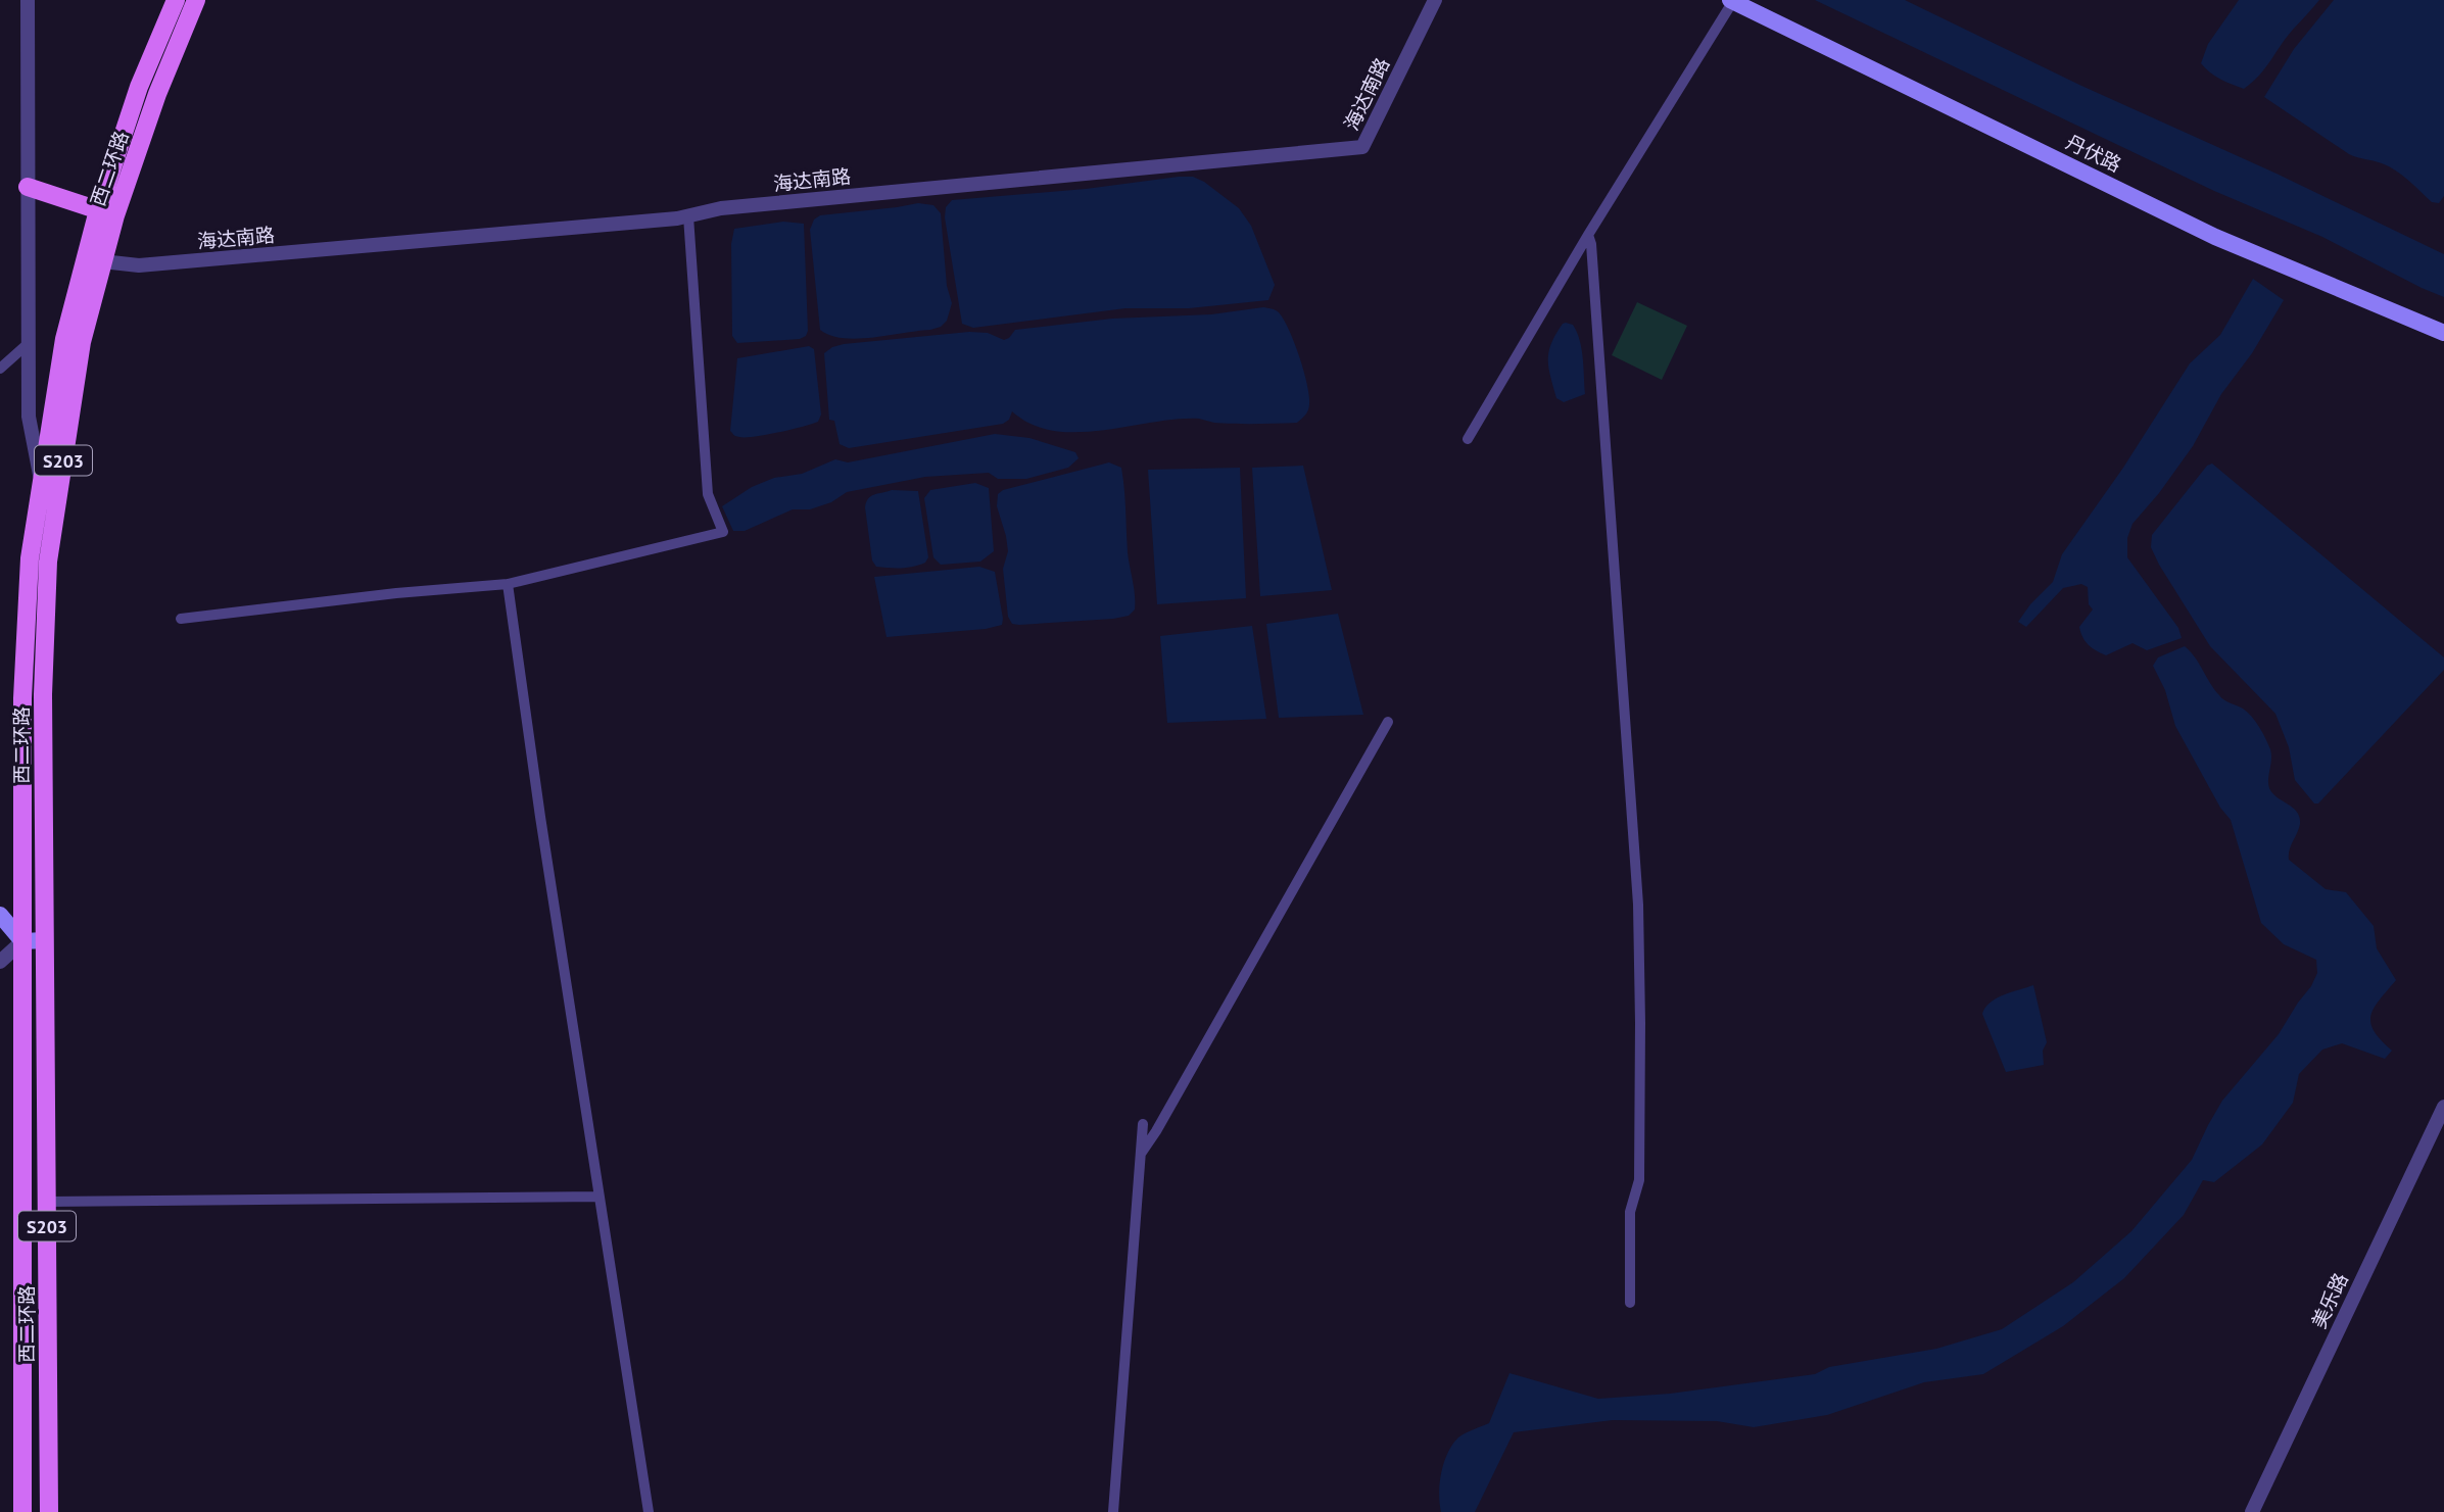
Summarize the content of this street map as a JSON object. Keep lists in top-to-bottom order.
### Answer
{
  "streets": {
    "main road": ["丹伏路", "西二环路", "S203"],
    "street": ["海达南路", "美乐路"]
  },
  "crossings": [
    ["海达南路", "西二环路"]
  ]
}
